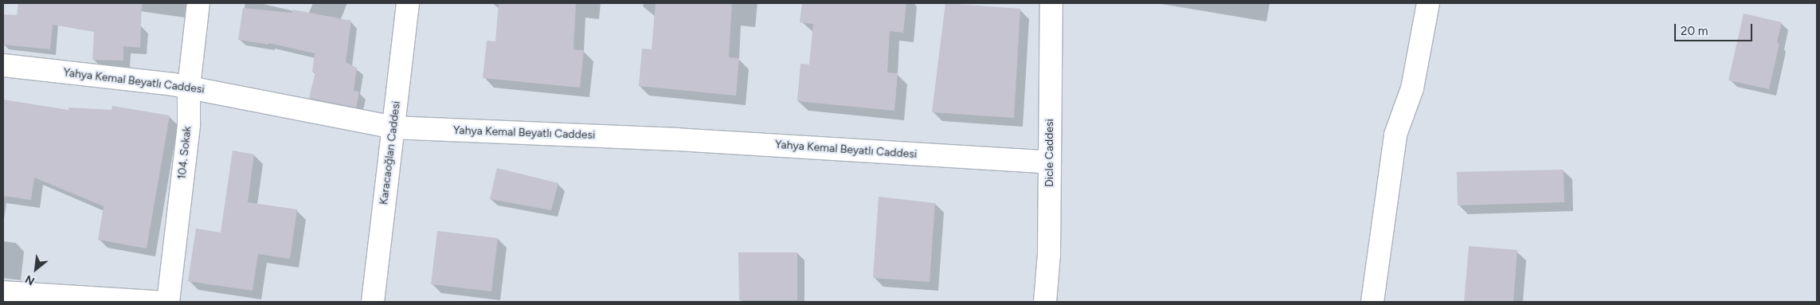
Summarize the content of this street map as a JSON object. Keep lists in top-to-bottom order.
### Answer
{
  "streets": {
    "street": [
      "Yahya Kemal Beyatlı Caddesi",
      "104. Sokak",
      "Karacaoğlan Caddesi",
      "Dicle Caddesi"
    ]
  },
  "crossings": [
    ["Yahya Kemal Beyatlı Caddesi", "104. Sokak"],
    ["Yahya Kemal Beyatlı Caddesi", "Karacaoğlan Caddesi"],
    ["Yahya Kemal Beyatlı Caddesi", "Dicle Caddesi"]
  ],
  "scale_bar": "20 m",
  "north": "bottom left"
}
